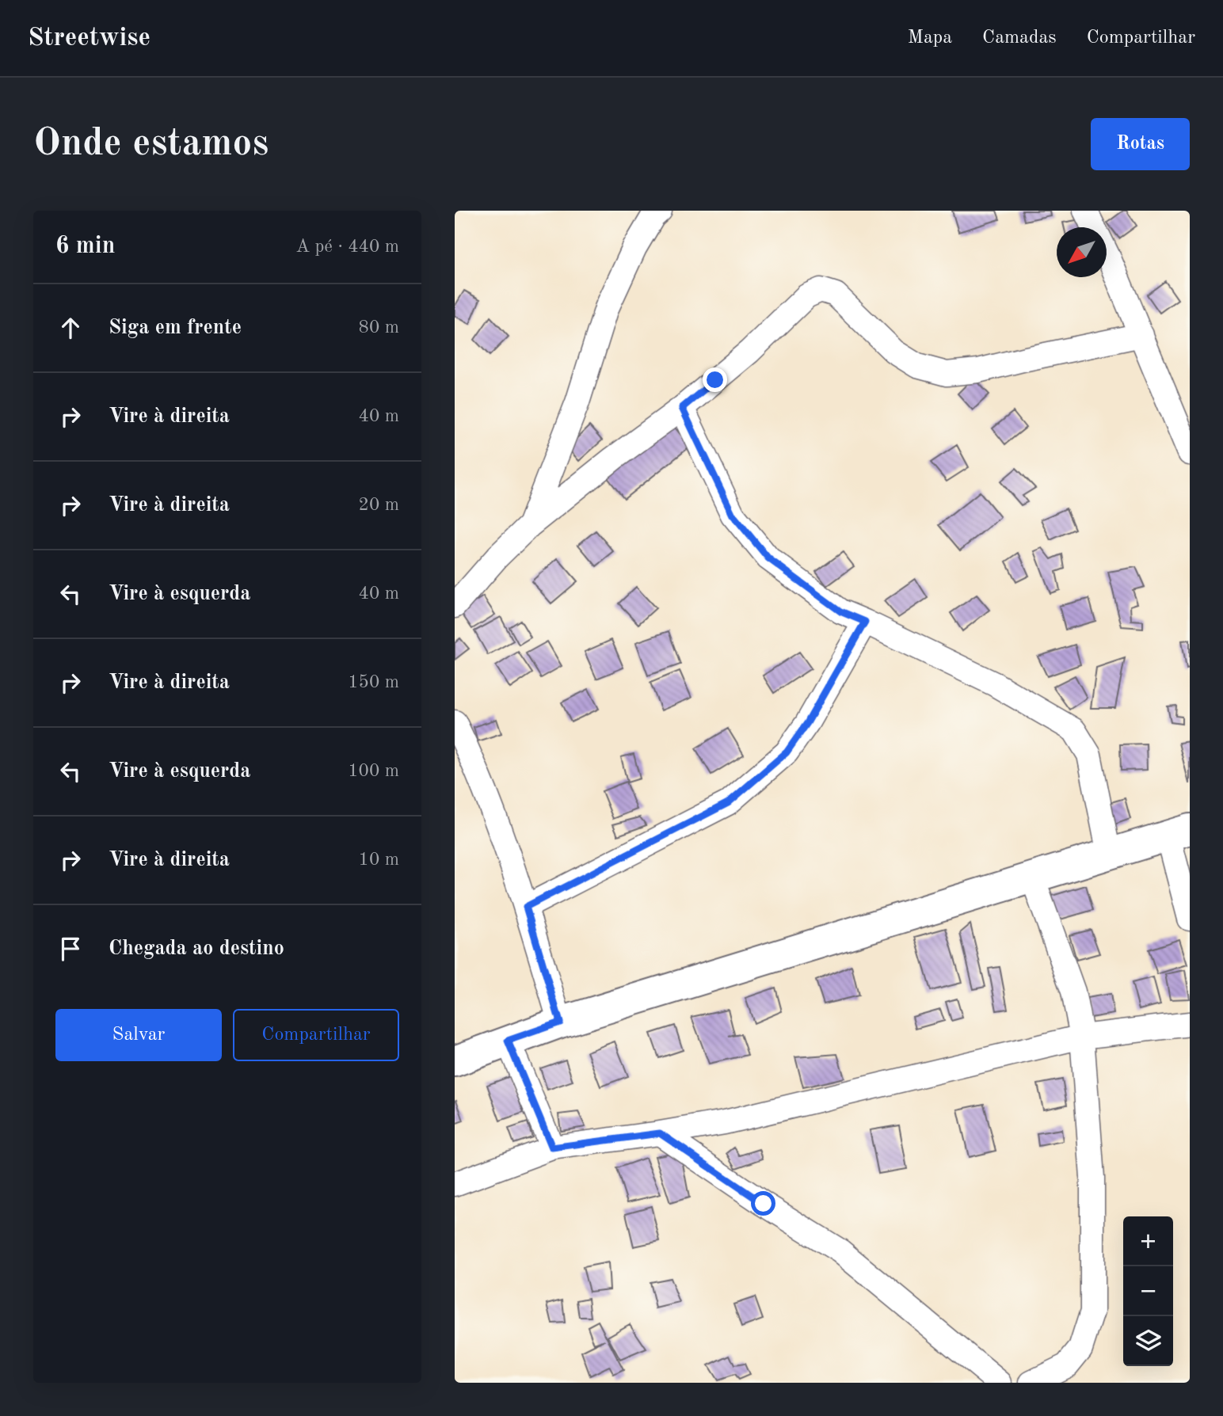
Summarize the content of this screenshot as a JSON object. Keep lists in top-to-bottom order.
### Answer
{
  "north": "bottom left",
  "page": {
    "header": "Streetwise",
    "nav": ["Mapa", "Camadas", "Compartilhar"],
    "buttons": [
      "Rotas",
      ["Salvar", "Compartilhar"]
    ],
    "title": "Onde estamos",
    "heading": ["6 min", "A pé · 440 m"],
    "list": [
      ["Siga em frente", "80 m"],
      ["Vire à direita", "40 m"],
      ["Vire à direita", "20 m"],
      ["Vire à esquerda", "40 m"],
      ["Vire à direita", "150 m"],
      ["Vire à esquerda", "100 m"],
      ["Vire à direita", "10 m"],
      "Chegada ao destino"
    ],
    "map_buttons": ["+", "−"]
  }
}
